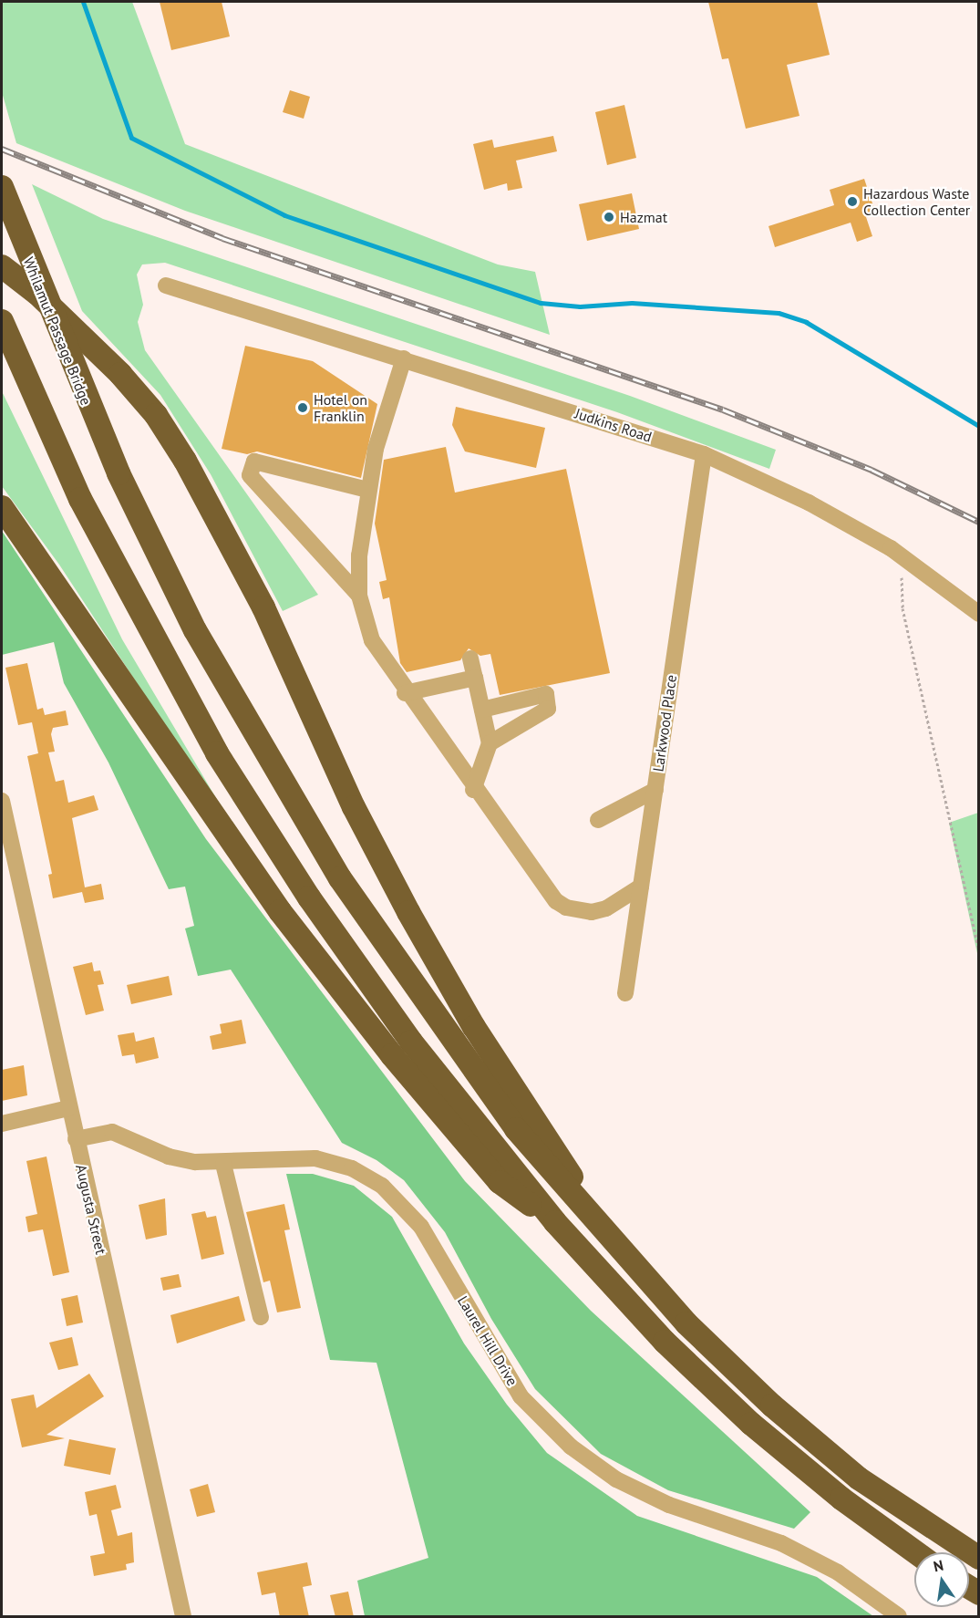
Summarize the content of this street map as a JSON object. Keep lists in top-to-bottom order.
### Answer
{
  "streets": {
    "highway": ["Whilamut Passage Bridge"],
    "street": [
      "Judkins Road",
      "Larkwood Place",
      "Augusta Street",
      "Laurel Hill Drive"
    ]
  },
  "crossings": [
    ["Judkins Road", "Larkwood Place"],
    ["Augusta Street", "Laurel Hill Drive"]
  ],
  "places": ["Hazardous Waste Collection Center", "Hazmat", "Hotel on Franklin"],
  "north": "top"
}
